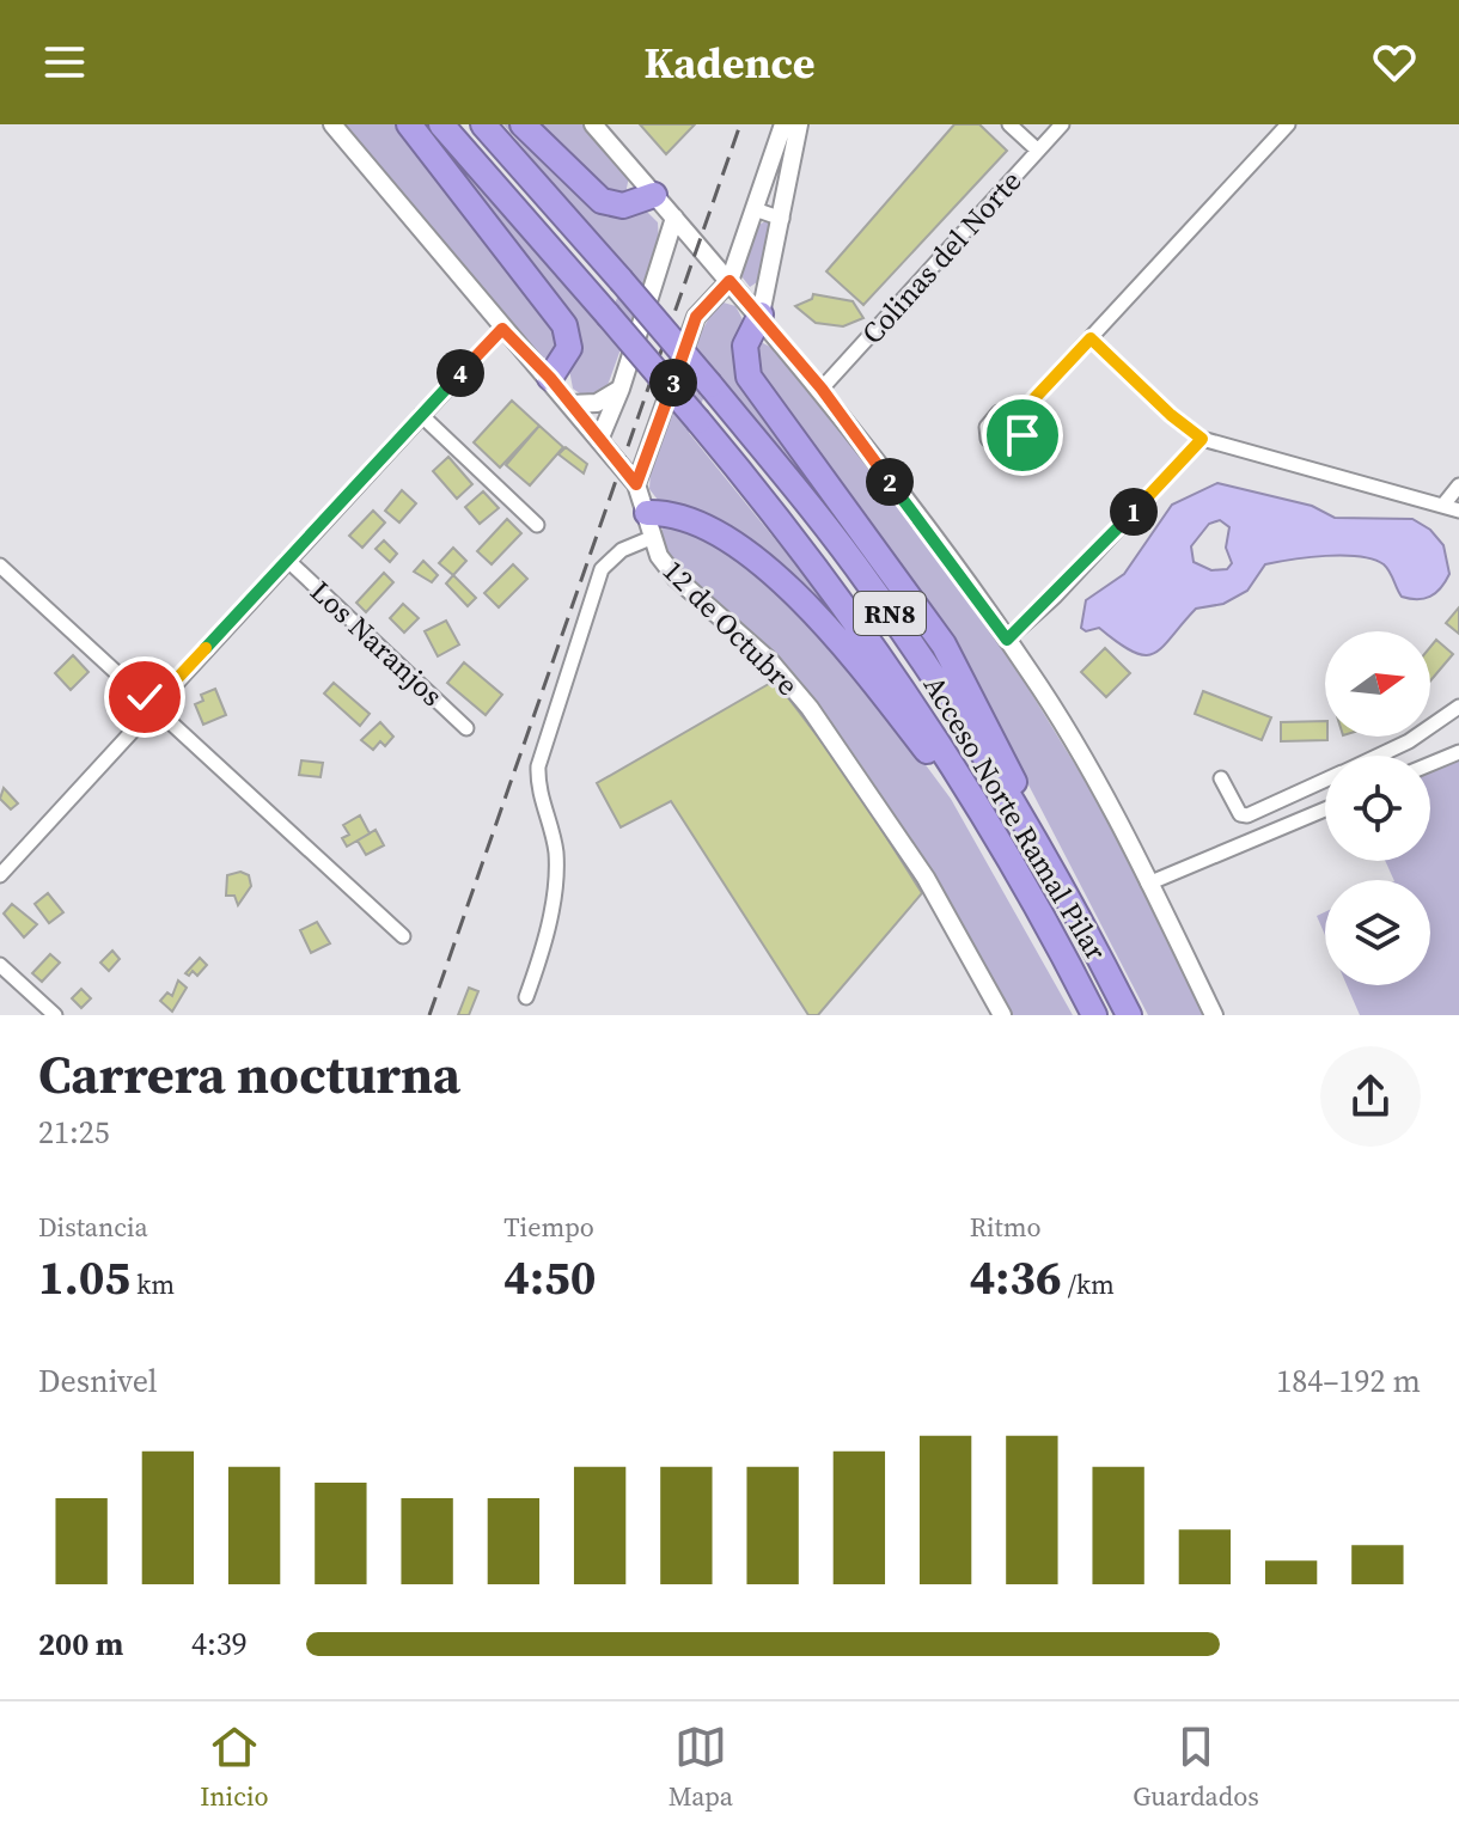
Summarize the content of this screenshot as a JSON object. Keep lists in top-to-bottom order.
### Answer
{
  "streets": {
    "highway": ["RN8", "Acceso Norte Ramal Pilar"],
    "street": ["Colinas del Norte", "12 de Octubre", "Los Naranjos"]
  },
  "north": "right",
  "page": {
    "header": "Kadence",
    "pins": [
      "4",
      "3",
      "2",
      "1"
    ],
    "heading": ["Carrera nocturna", "21:25"],
    "stats": [
      ["Distancia", "1.05 km"],
      ["Tiempo", "4:50"],
      ["Ritmo", "4:36 /km"]
    ],
    "chart": ["Desnivel", "184–192 m"],
    "list": [
      {
        "name": "200 m",
        "note": "4:39"
      }
    ],
    "tabs": ["Inicio", "Mapa", "Guardados"]
  }
}
